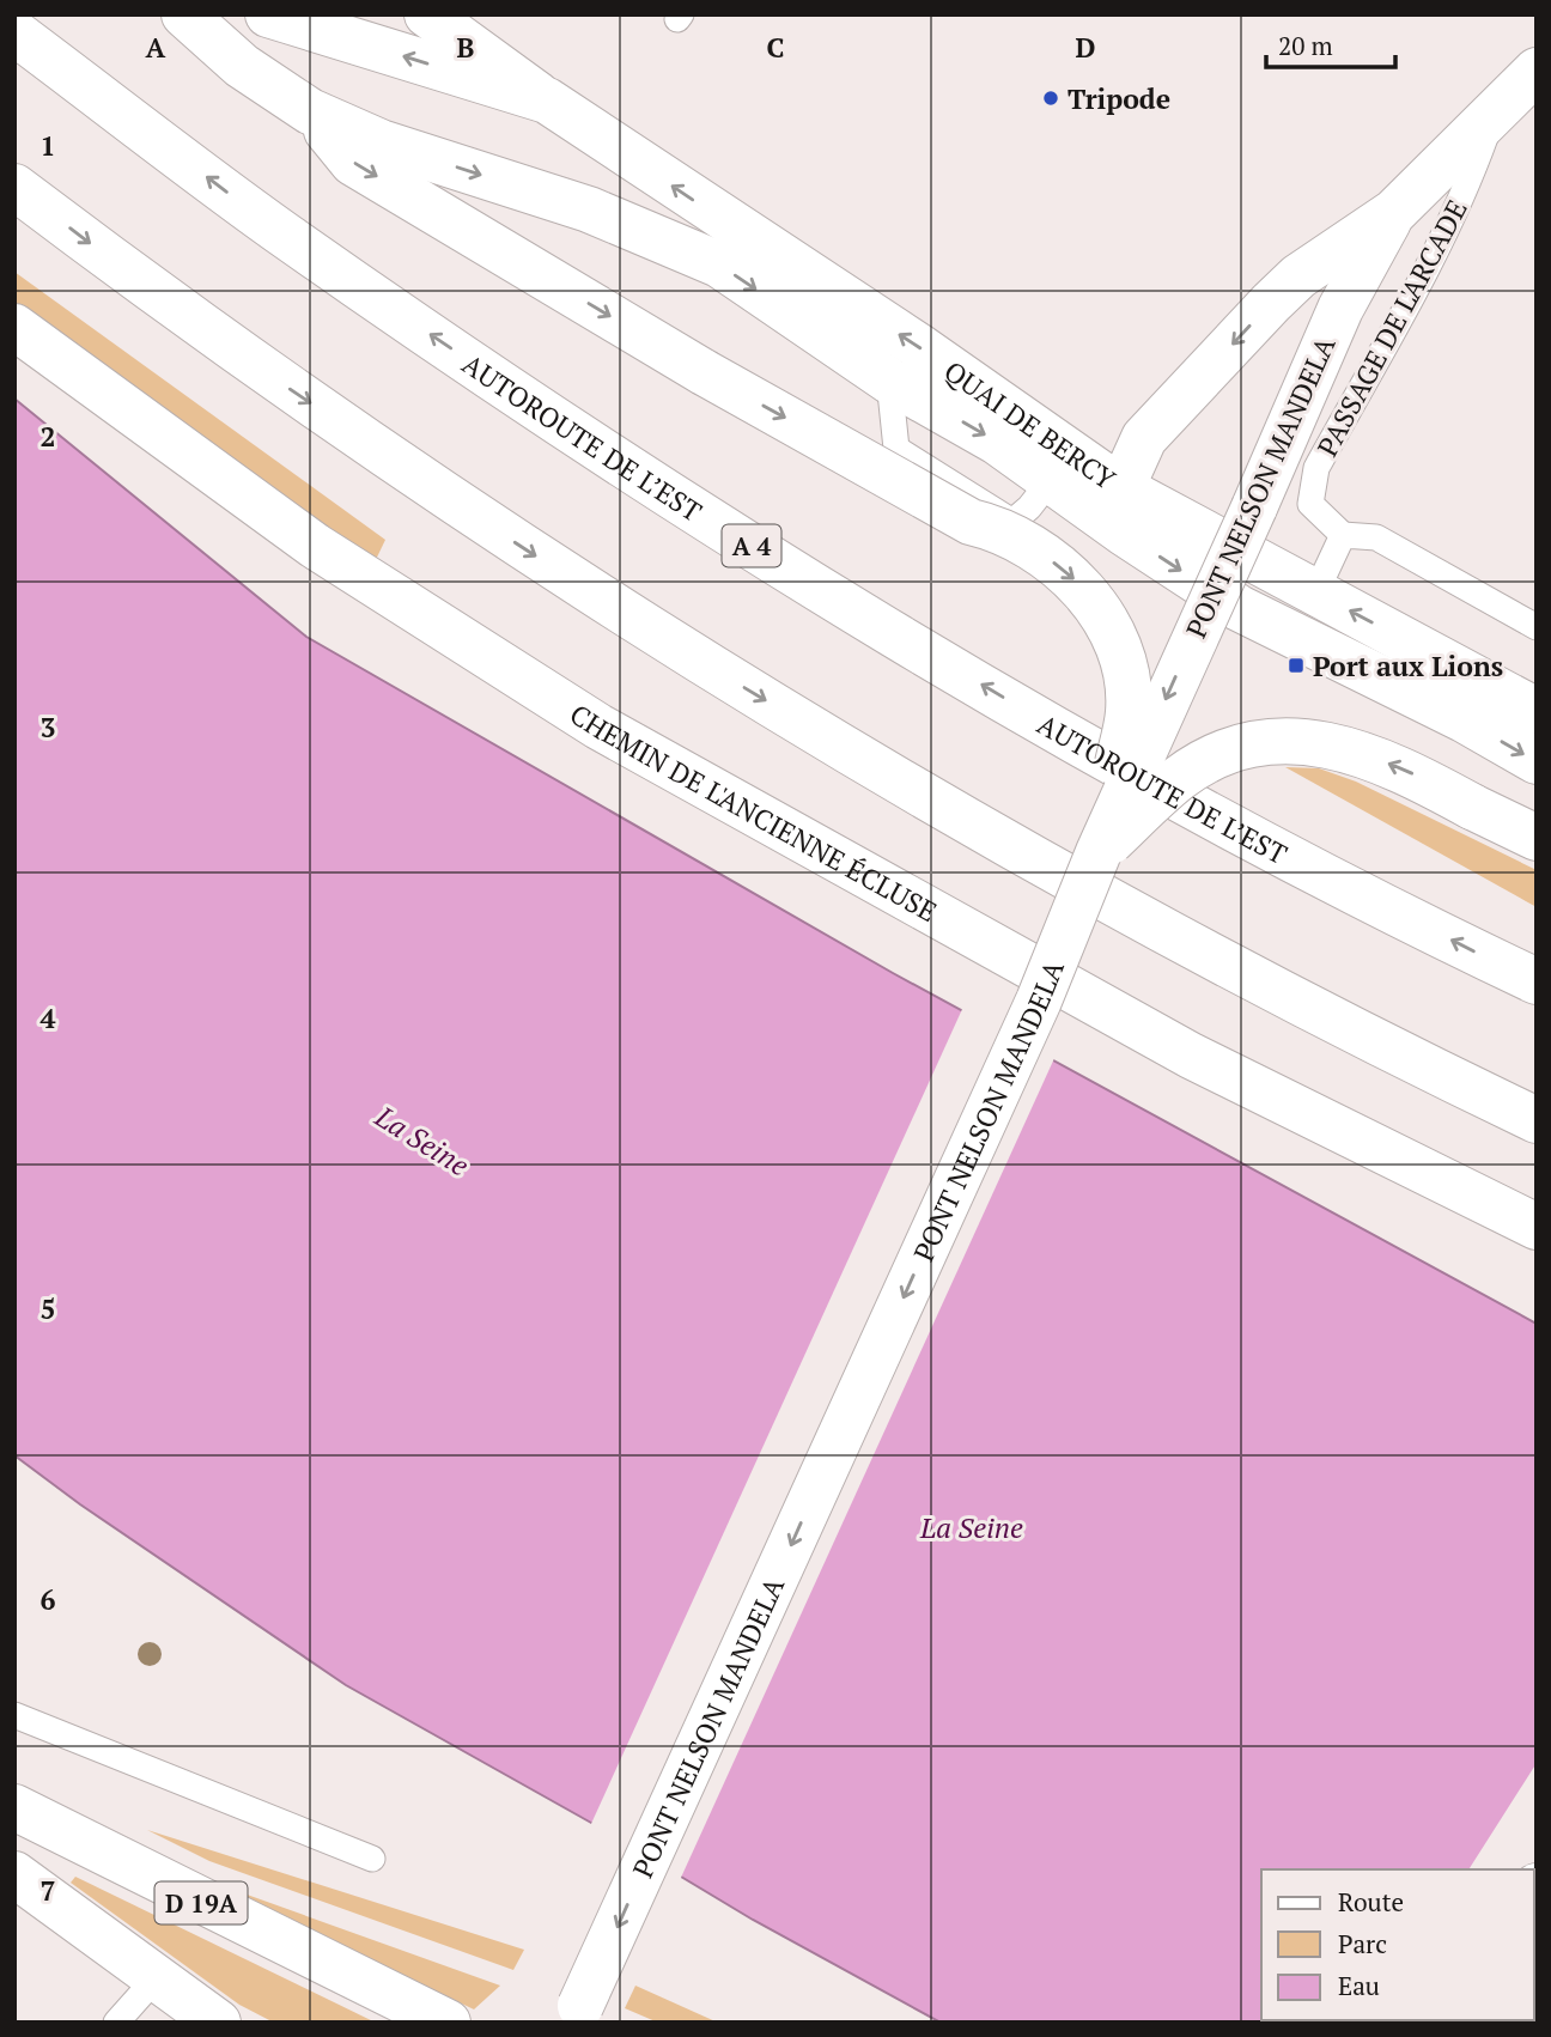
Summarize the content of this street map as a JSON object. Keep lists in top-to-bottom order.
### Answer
{
  "streets": {
    "main road": [
      "QUAI DE BERCY",
      "AUTOROUTE DE L’EST",
      "PONT NELSON MANDELA",
      "A 4",
      "CHEMIN DE L'ANCIENNE ÉCLUSE",
      "D 19A"
    ],
    "lane": ["PASSAGE DE L'ARCADE"]
  },
  "one_way": ["PONT NELSON MANDELA"],
  "water": ["La Seine"],
  "places": {
    "other": ["Tripode"],
    "transit": ["Port aux Lions"]
  },
  "legend": ["Route", "Parc", "Eau"],
  "scale_bar": "20 m",
  "grid": {
    "columns": [
      "A",
      "B",
      "C",
      "D"
    ],
    "rows": [
      "1",
      "2",
      "3",
      "4",
      "5",
      "6",
      "7"
    ]
  }
}
